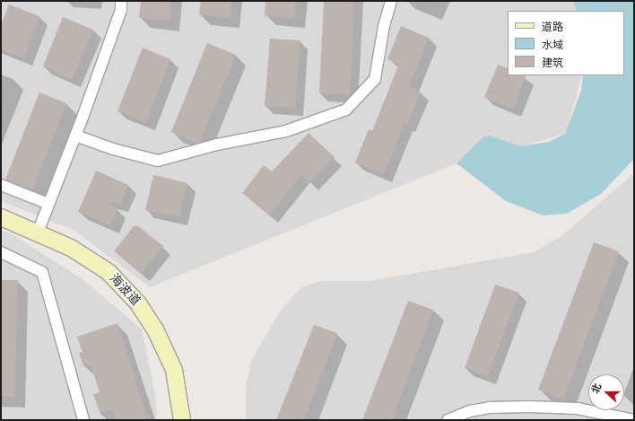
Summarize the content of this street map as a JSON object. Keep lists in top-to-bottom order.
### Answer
{
  "streets": {
    "street": ["海波道"]
  },
  "legend": ["道路", "水域", "建筑"],
  "north": "left"
}
